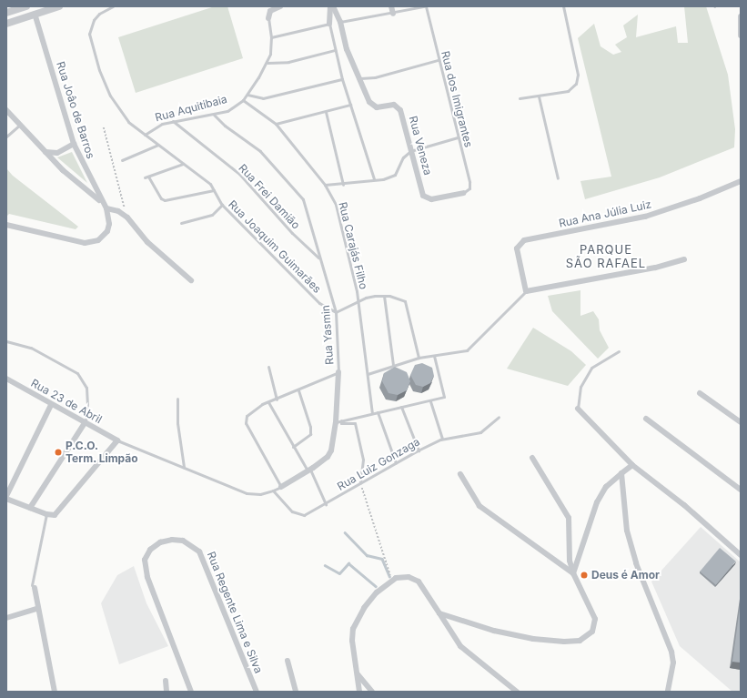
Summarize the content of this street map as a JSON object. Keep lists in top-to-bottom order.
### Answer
{
  "streets": {
    "street": [
      "Rua Aquitibaia",
      "Rua Joâo de Barros",
      "Rua Veneza",
      "Rua Ana Júlia Luiz",
      "Rua 23 de Abril",
      "Rua Regente Lima e Silva"
    ],
    "lane": [
      "Rua dos Imigrantes",
      "Rua Frei Damião",
      "Rua Carajás Filho",
      "Rua Joaquim Guimarães",
      "Rua Yasmin",
      "Rua Luiz Gonzaga"
    ]
  },
  "crossings": [
    ["Rua dos Imigrantes", "Rua Veneza"],
    ["Rua Aquitibaia", "Rua Frei Damião"],
    ["Rua Aquitibaia", "Rua Carajás Filho"],
    ["Rua Aquitibaia", "Rua Joaquim Guimarães"],
    ["Rua Aquitibaia", "Rua Yasmin"],
    ["Rua Frei Damião", "Rua Yasmin"],
    ["Rua Joaquim Guimarães", "Rua Yasmin"]
  ],
  "districts": ["PARQUE SÃO RAFAEL"],
  "places": ["P.C.O. Term. Limpão", "Deus é Amor"]
}
